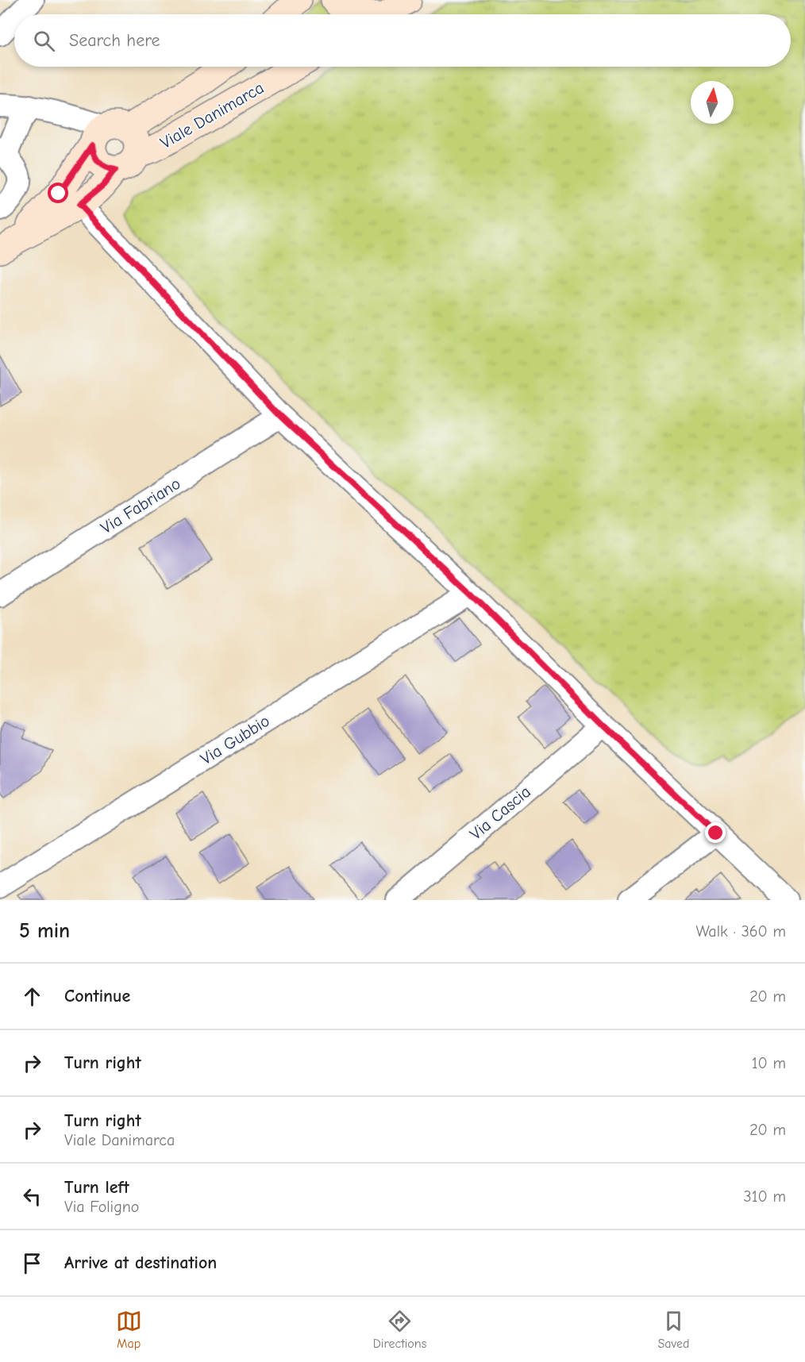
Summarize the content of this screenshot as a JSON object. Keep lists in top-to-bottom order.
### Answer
{
  "streets": {
    "main road": ["Viale Danimarca"],
    "street": ["Via Fabriano", "Via Gubbio", "Via Cascia"]
  },
  "north": "top",
  "page": {
    "search": "Search here",
    "heading": ["5 min", "Walk · 360 m"],
    "list": [
      ["Continue", "20 m"],
      ["Turn right", "10 m"],
      ["Turn right", "Viale Danimarca", "20 m"],
      ["Turn left", "Via Foligno", "310 m"],
      "Arrive at destination"
    ],
    "nav": ["Map", "Directions", "Saved"]
  }
}
